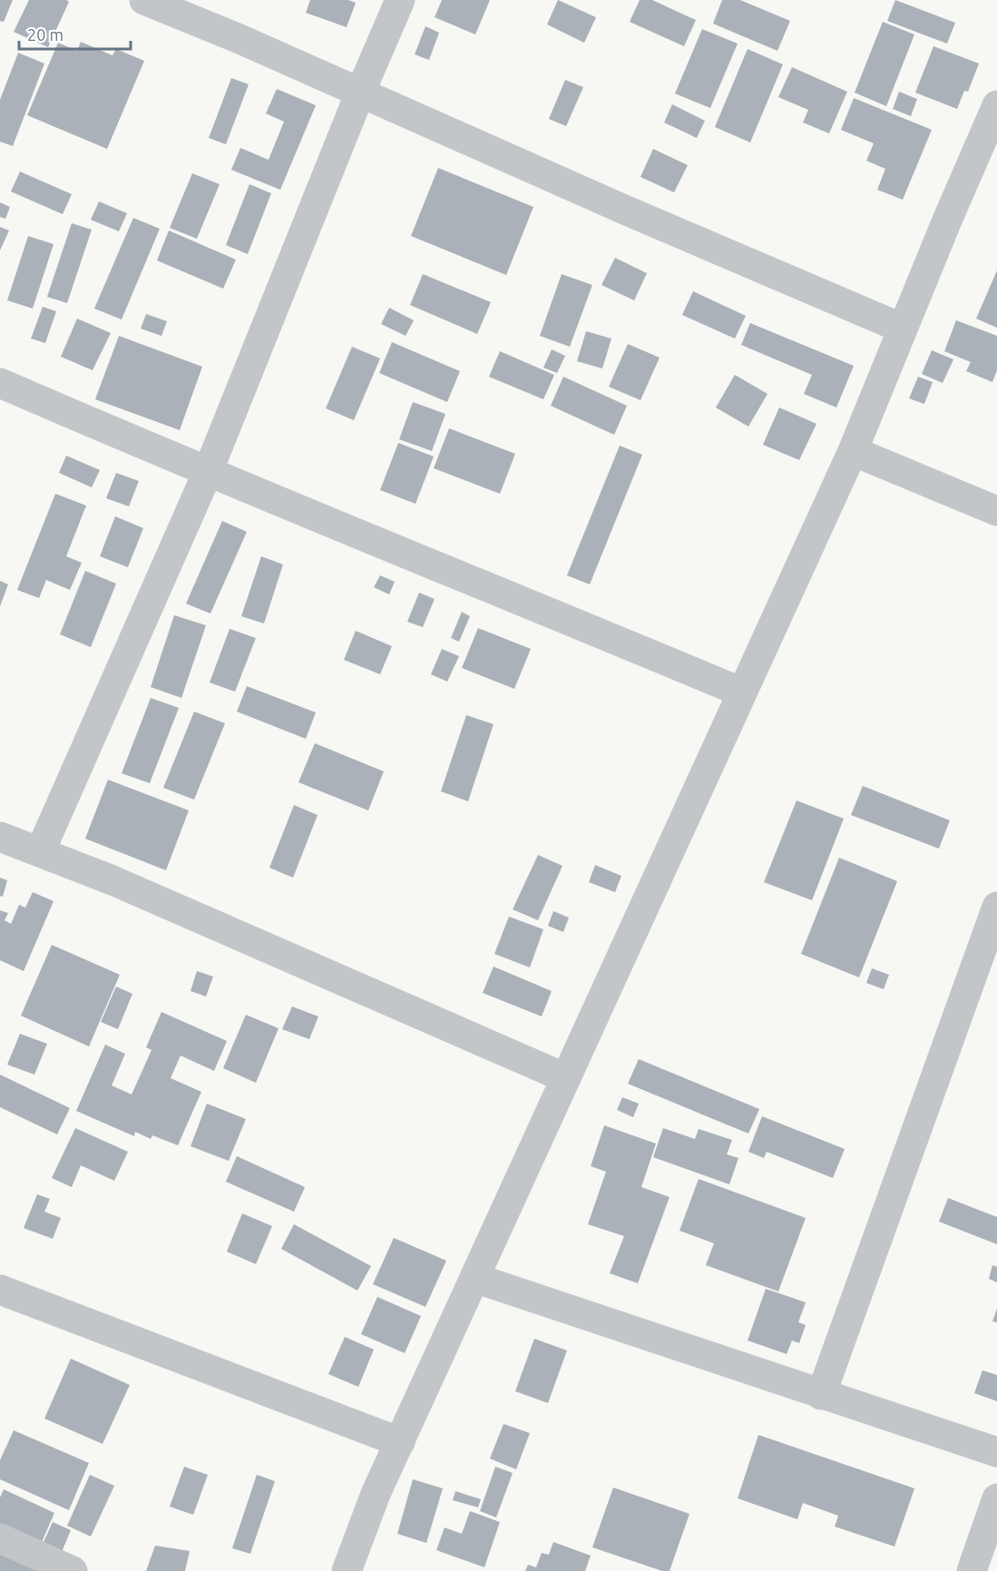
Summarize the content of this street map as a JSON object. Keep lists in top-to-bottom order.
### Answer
{
  "scale_bar": "20 m"
}
